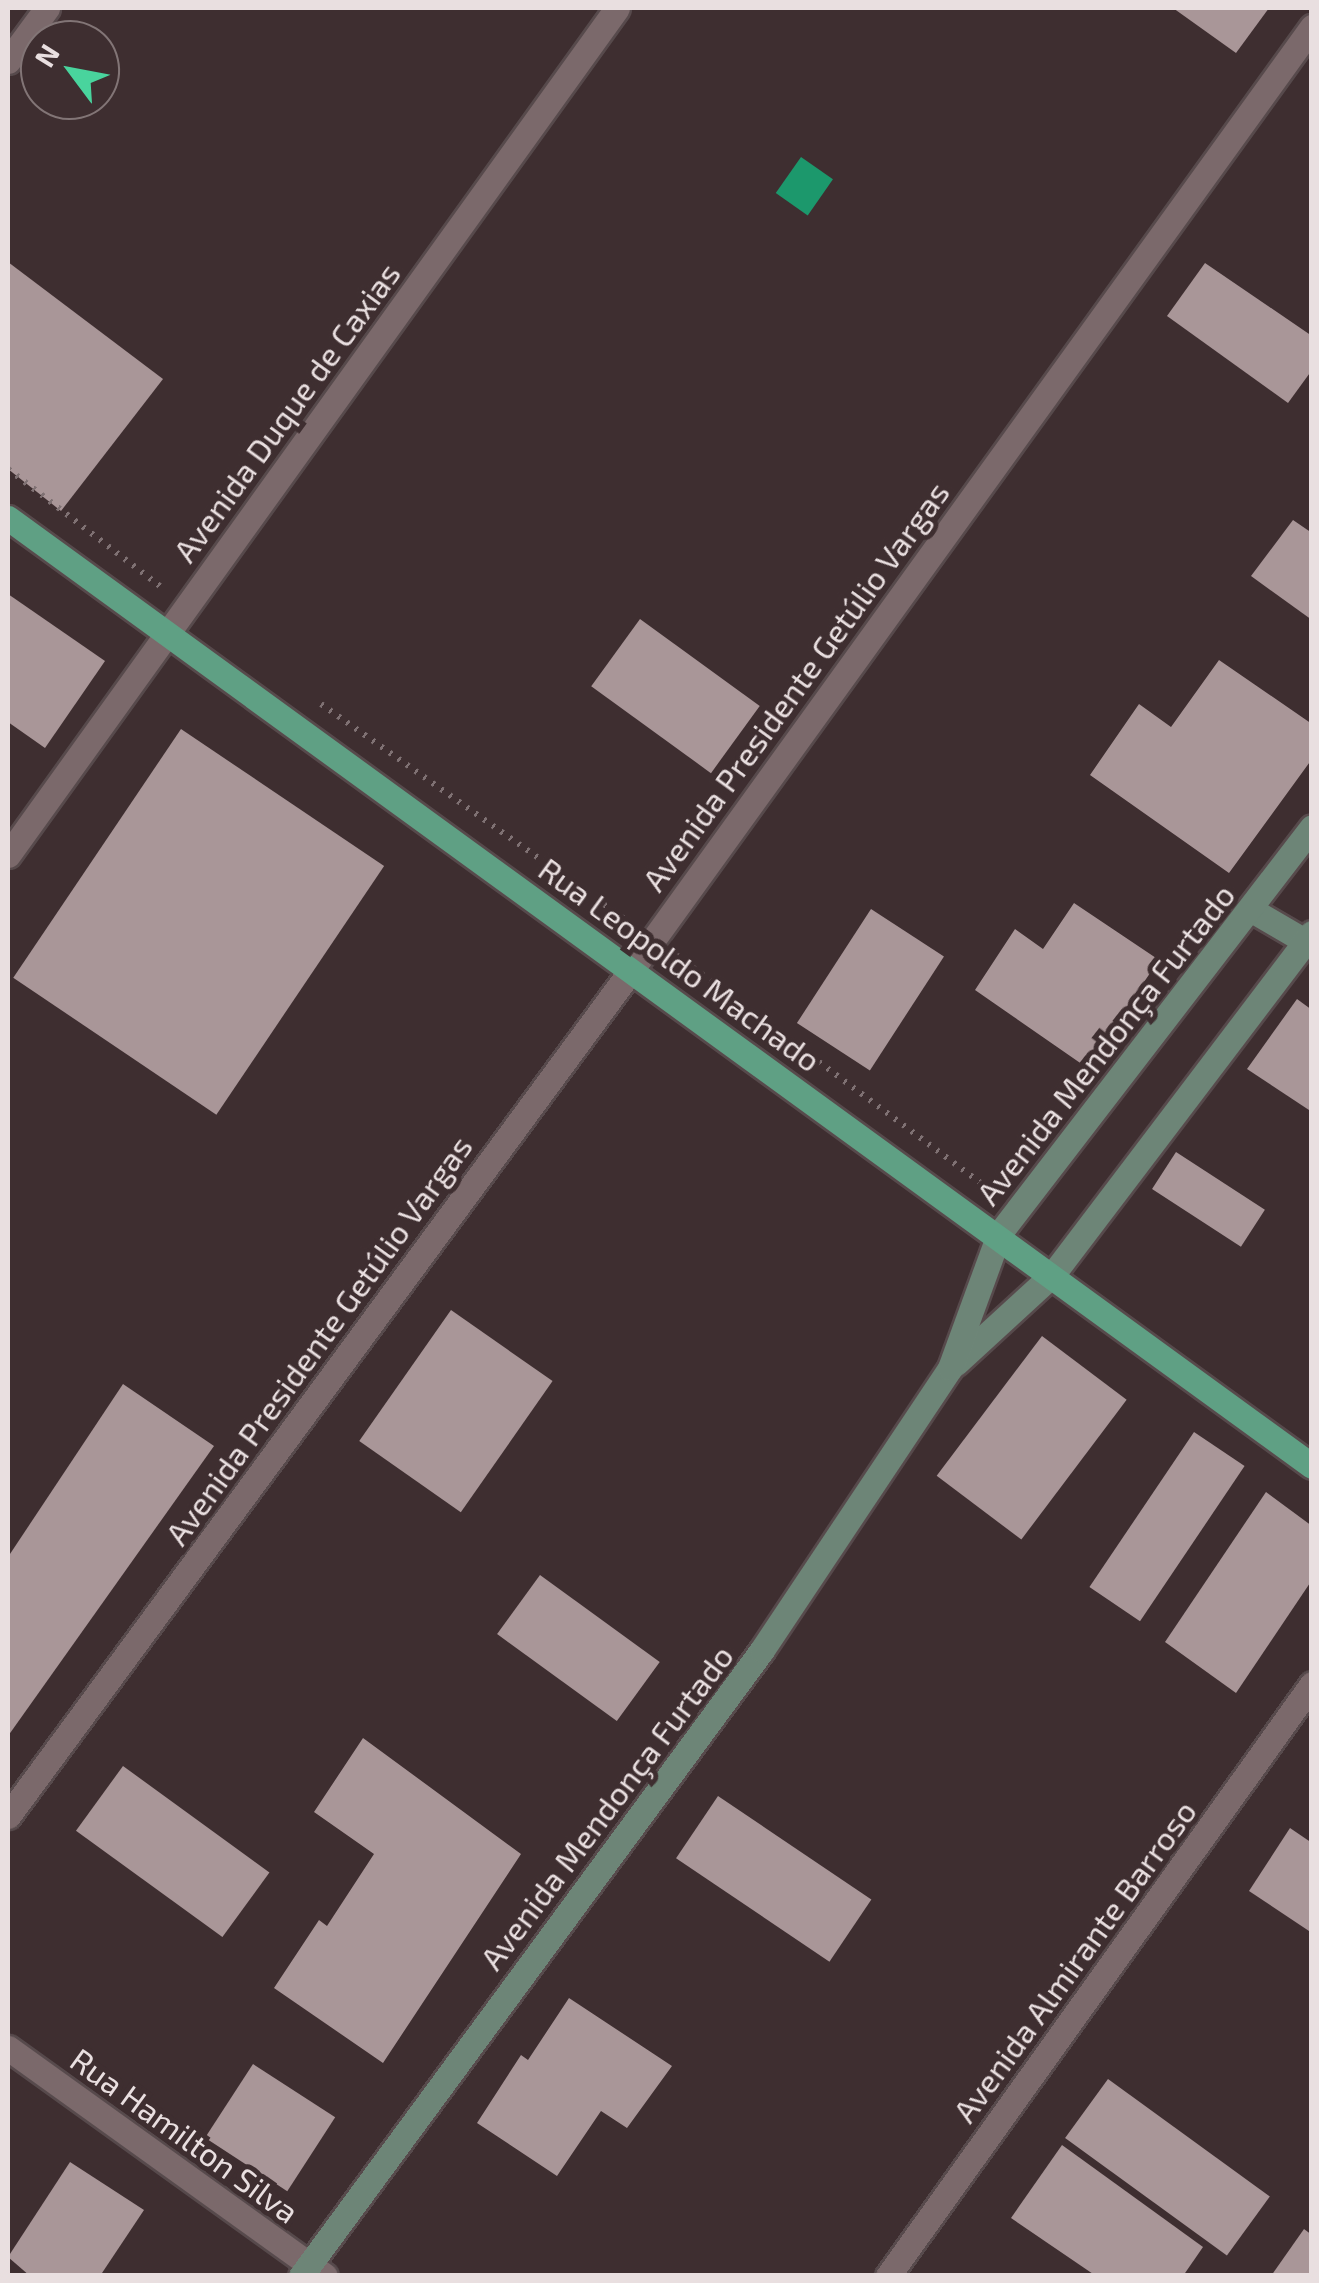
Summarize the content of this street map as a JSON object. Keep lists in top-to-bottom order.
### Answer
{
  "streets": {
    "main road": ["Rua Leopoldo Machado"],
    "street": [
      "Avenida Duque de Caxias",
      "Avenida Presidente Getúlio Vargas",
      "Avenida Mendonça Furtado",
      "Avenida Almirante Barroso",
      "Rua Hamilton Silva"
    ]
  },
  "crossings": [
    ["Avenida Duque de Caxias", "Rua Leopoldo Machado"],
    ["Avenida Presidente Getúlio Vargas", "Rua Leopoldo Machado"],
    ["Rua Leopoldo Machado", "Avenida Mendonça Furtado"],
    ["Avenida Mendonça Furtado", "Rua Hamilton Silva"]
  ],
  "north": "top left"
}
